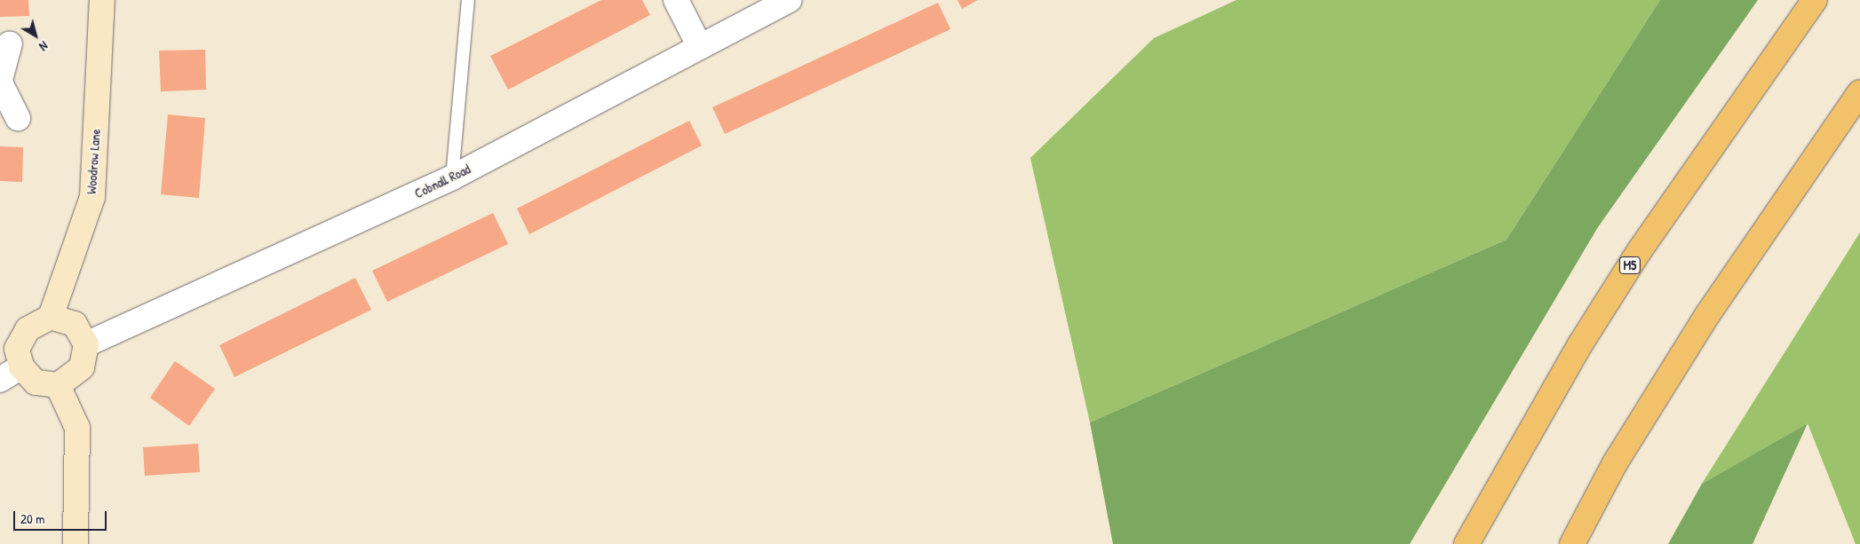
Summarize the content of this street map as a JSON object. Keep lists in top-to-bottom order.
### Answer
{
  "streets": {
    "highway": ["M5"],
    "street": ["Woodrow Lane", "Cobnall Road"]
  },
  "crossings": [
    ["Woodrow Lane", "Cobnall Road"]
  ],
  "scale_bar": "20 m",
  "north": "bottom right"
}
